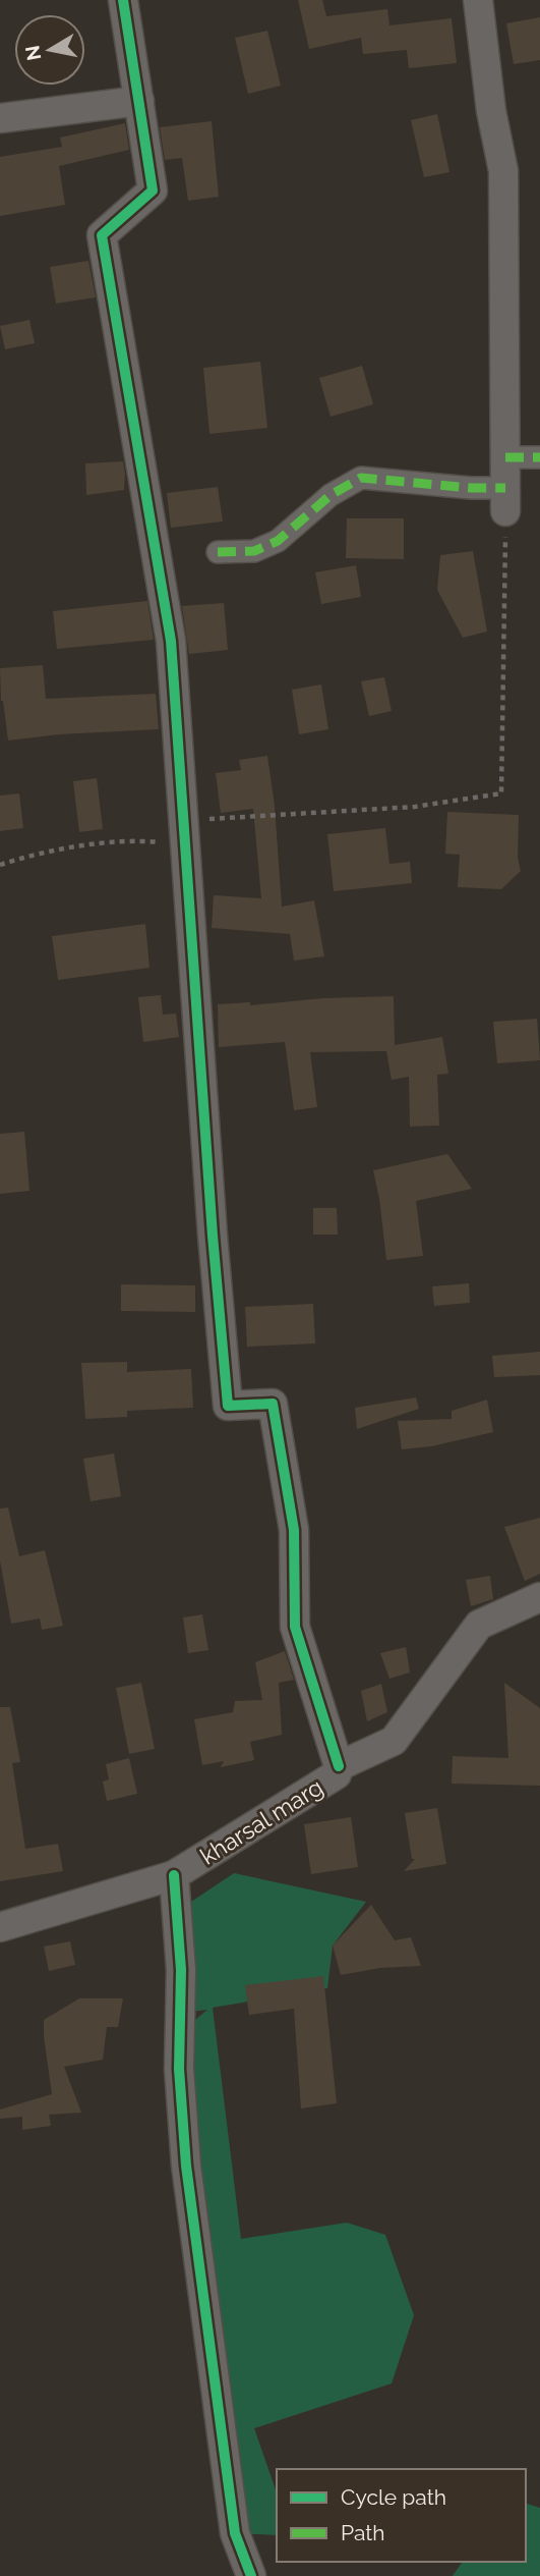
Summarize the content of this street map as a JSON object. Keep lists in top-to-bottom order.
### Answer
{
  "streets": {
    "street": ["kharsal marg"]
  },
  "legend": ["Cycle path", "Path"],
  "north": "left"
}
